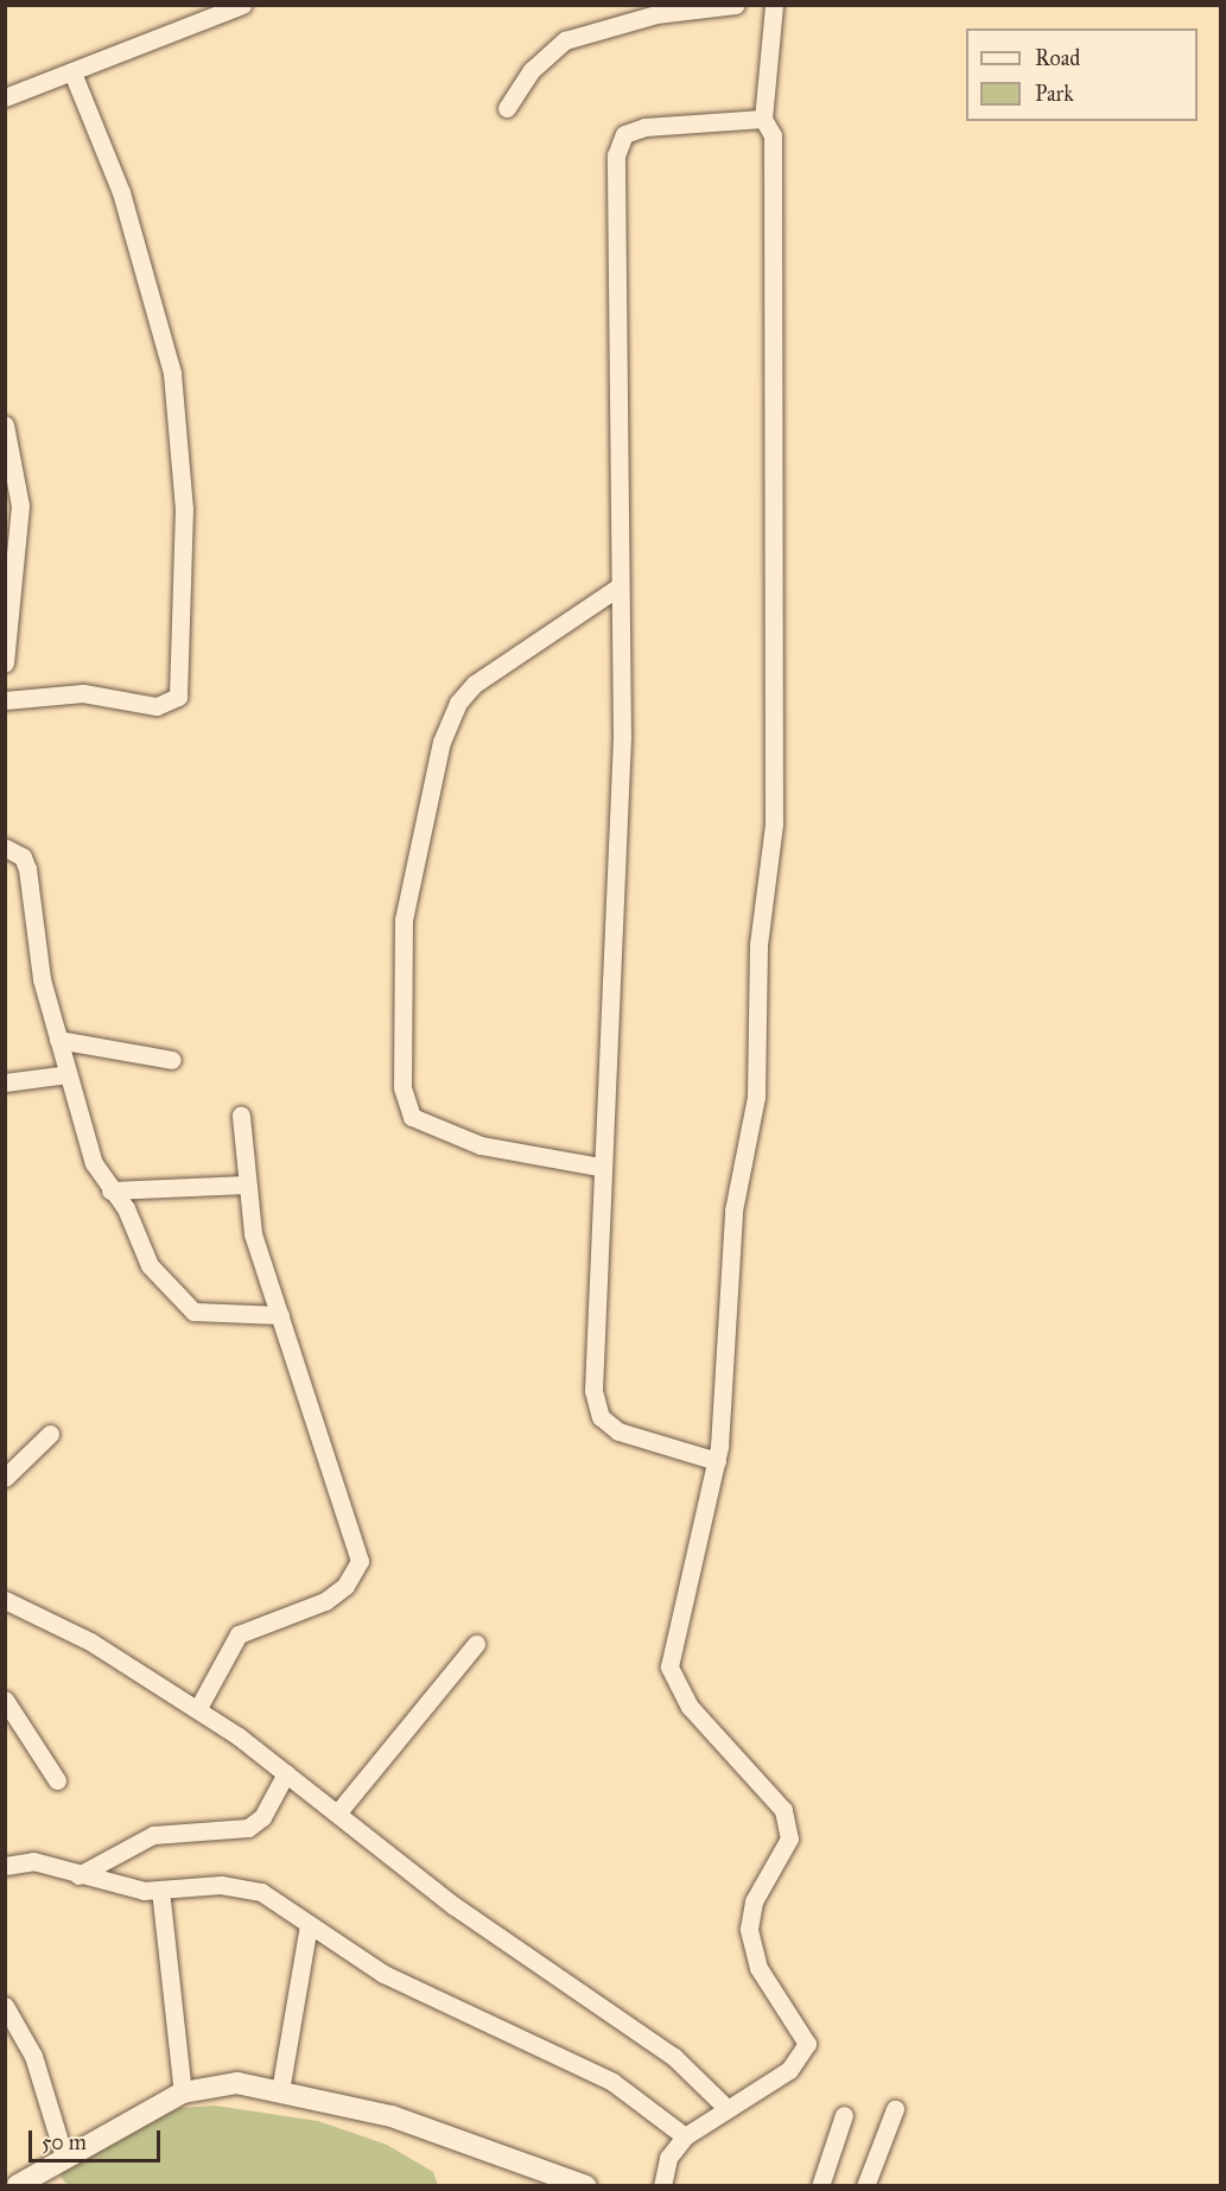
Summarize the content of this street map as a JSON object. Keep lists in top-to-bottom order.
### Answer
{
  "legend": ["Road", "Park"],
  "scale_bar": "50 m"
}
